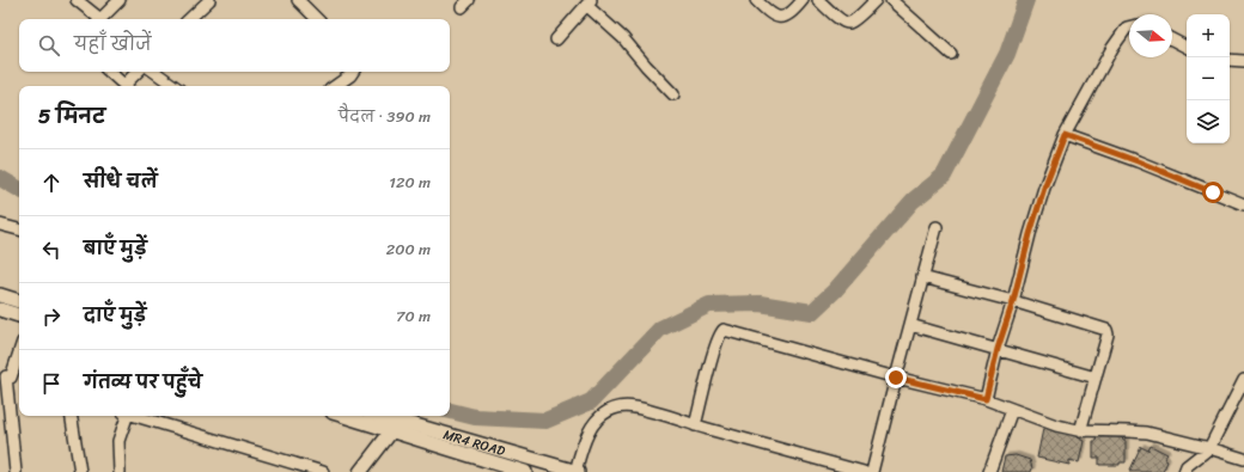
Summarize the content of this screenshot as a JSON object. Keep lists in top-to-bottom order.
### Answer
{
  "streets": {
    "street": ["MR4 ROAD"]
  },
  "north": "right",
  "page": {
    "map_buttons": ["+", "−"],
    "search": "यहाँ खोजें",
    "heading": ["5 मिनट", "पैदल · 390 m"],
    "list": [
      ["सीधे चलें", "120 m"],
      ["बाएँ मुड़ें", "200 m"],
      ["दाएँ मुड़ें", "70 m"],
      "गंतव्य पर पहुँचे"
    ]
  }
}
